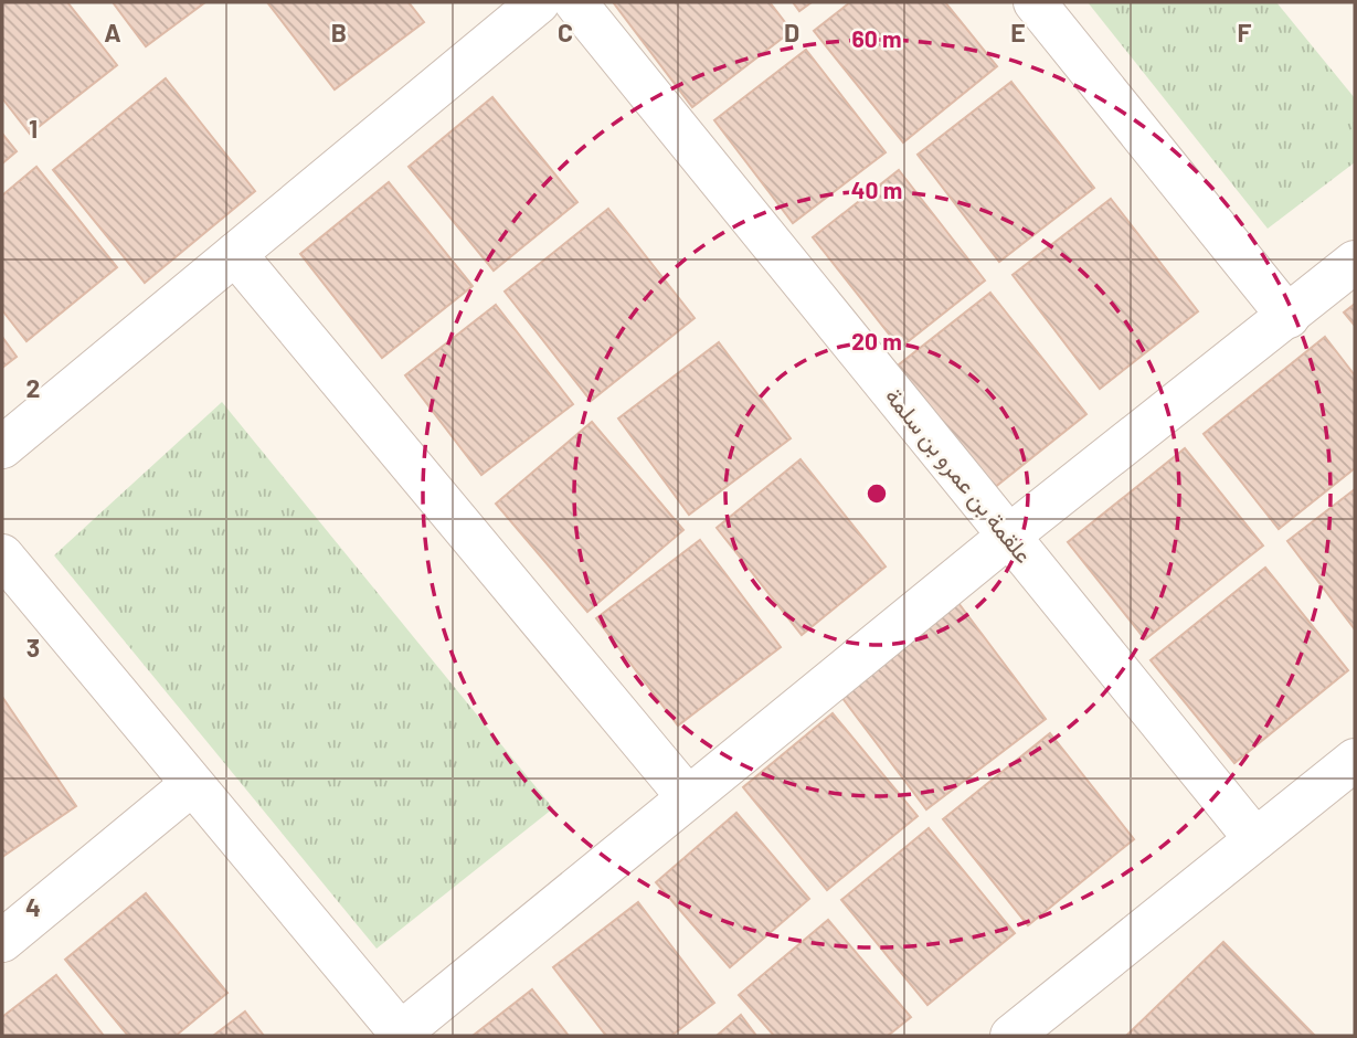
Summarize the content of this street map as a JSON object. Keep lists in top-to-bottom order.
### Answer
{
  "streets": {
    "street": ["علقمة بن عمرو بن سلمة"]
  },
  "grid": {
    "columns": [
      "A",
      "B",
      "C",
      "D",
      "E",
      "F"
    ],
    "rows": [
      "1",
      "2",
      "3",
      "4"
    ]
  },
  "rings": ["60 m", "40 m", "20 m"]
}
